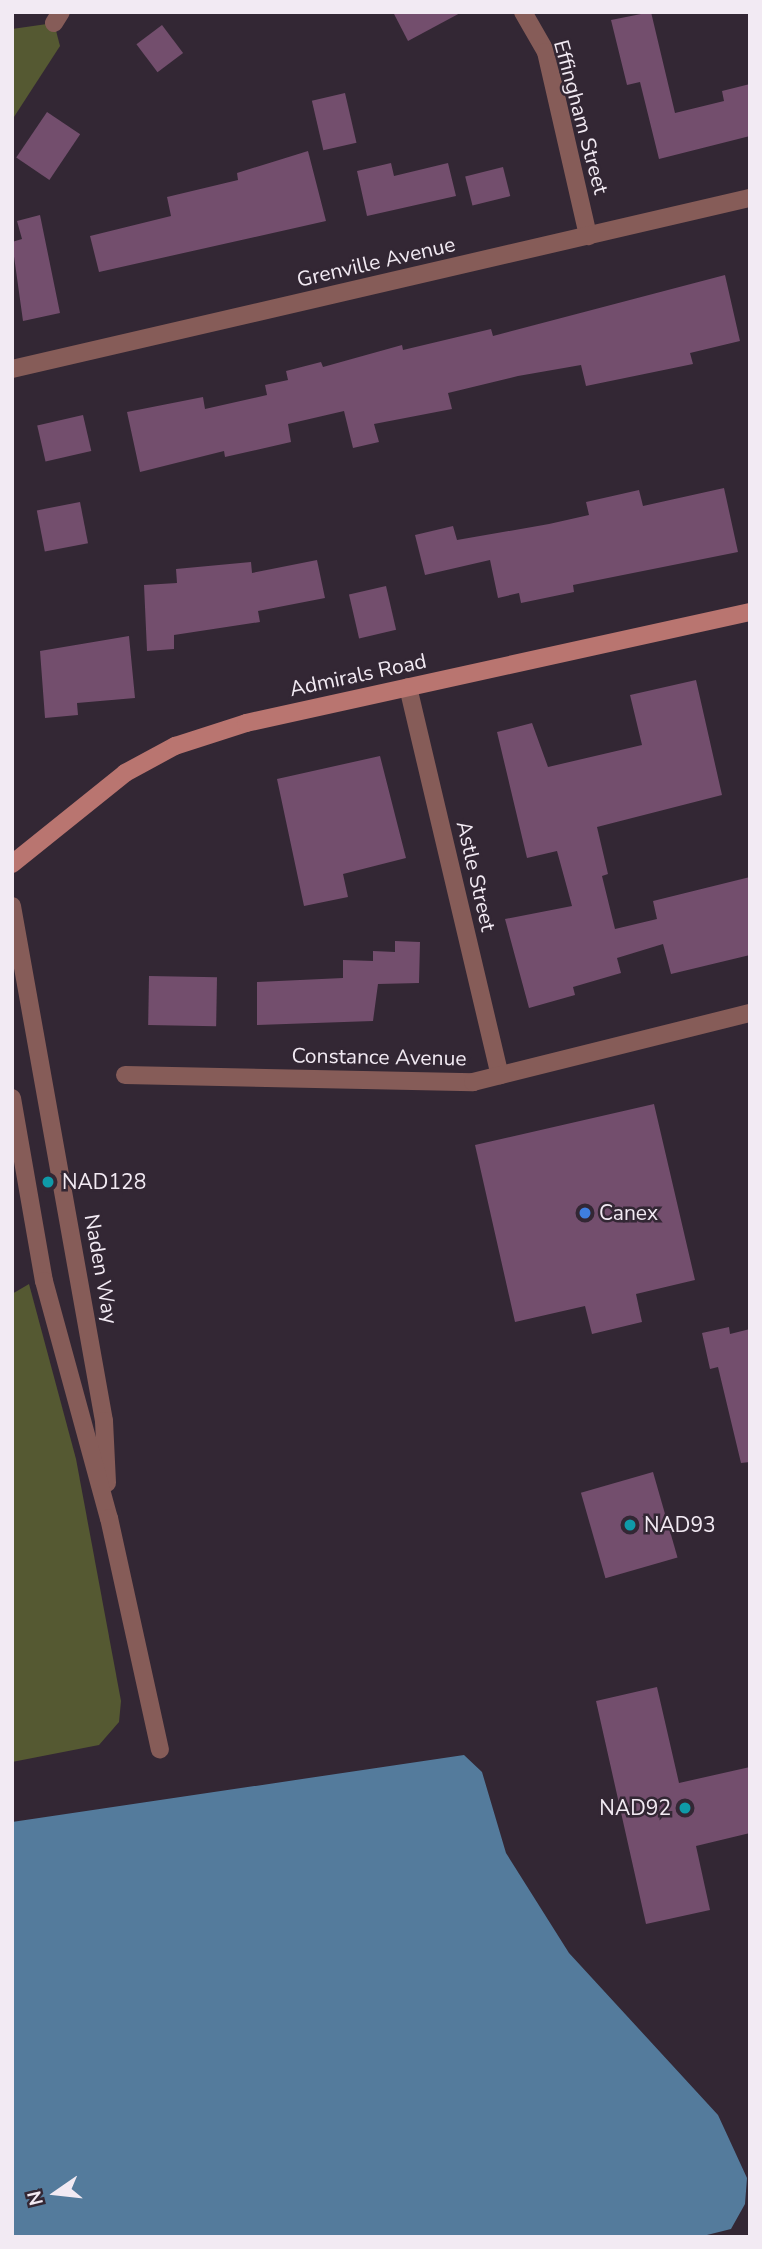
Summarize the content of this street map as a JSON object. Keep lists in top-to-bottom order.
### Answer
{
  "streets": {
    "main road": ["Admirals Road"],
    "street": [
      "Effingham Street",
      "Grenville Avenue",
      "Astle Street",
      "Constance Avenue",
      "Naden Way"
    ]
  },
  "crossings": [
    ["Effingham Street", "Grenville Avenue"],
    ["Admirals Road", "Astle Street"],
    ["Astle Street", "Constance Avenue"]
  ],
  "places": [
    "NAD128",
    "Canex",
    "NAD93",
    "NAD92"
  ],
  "north": "left"
}
